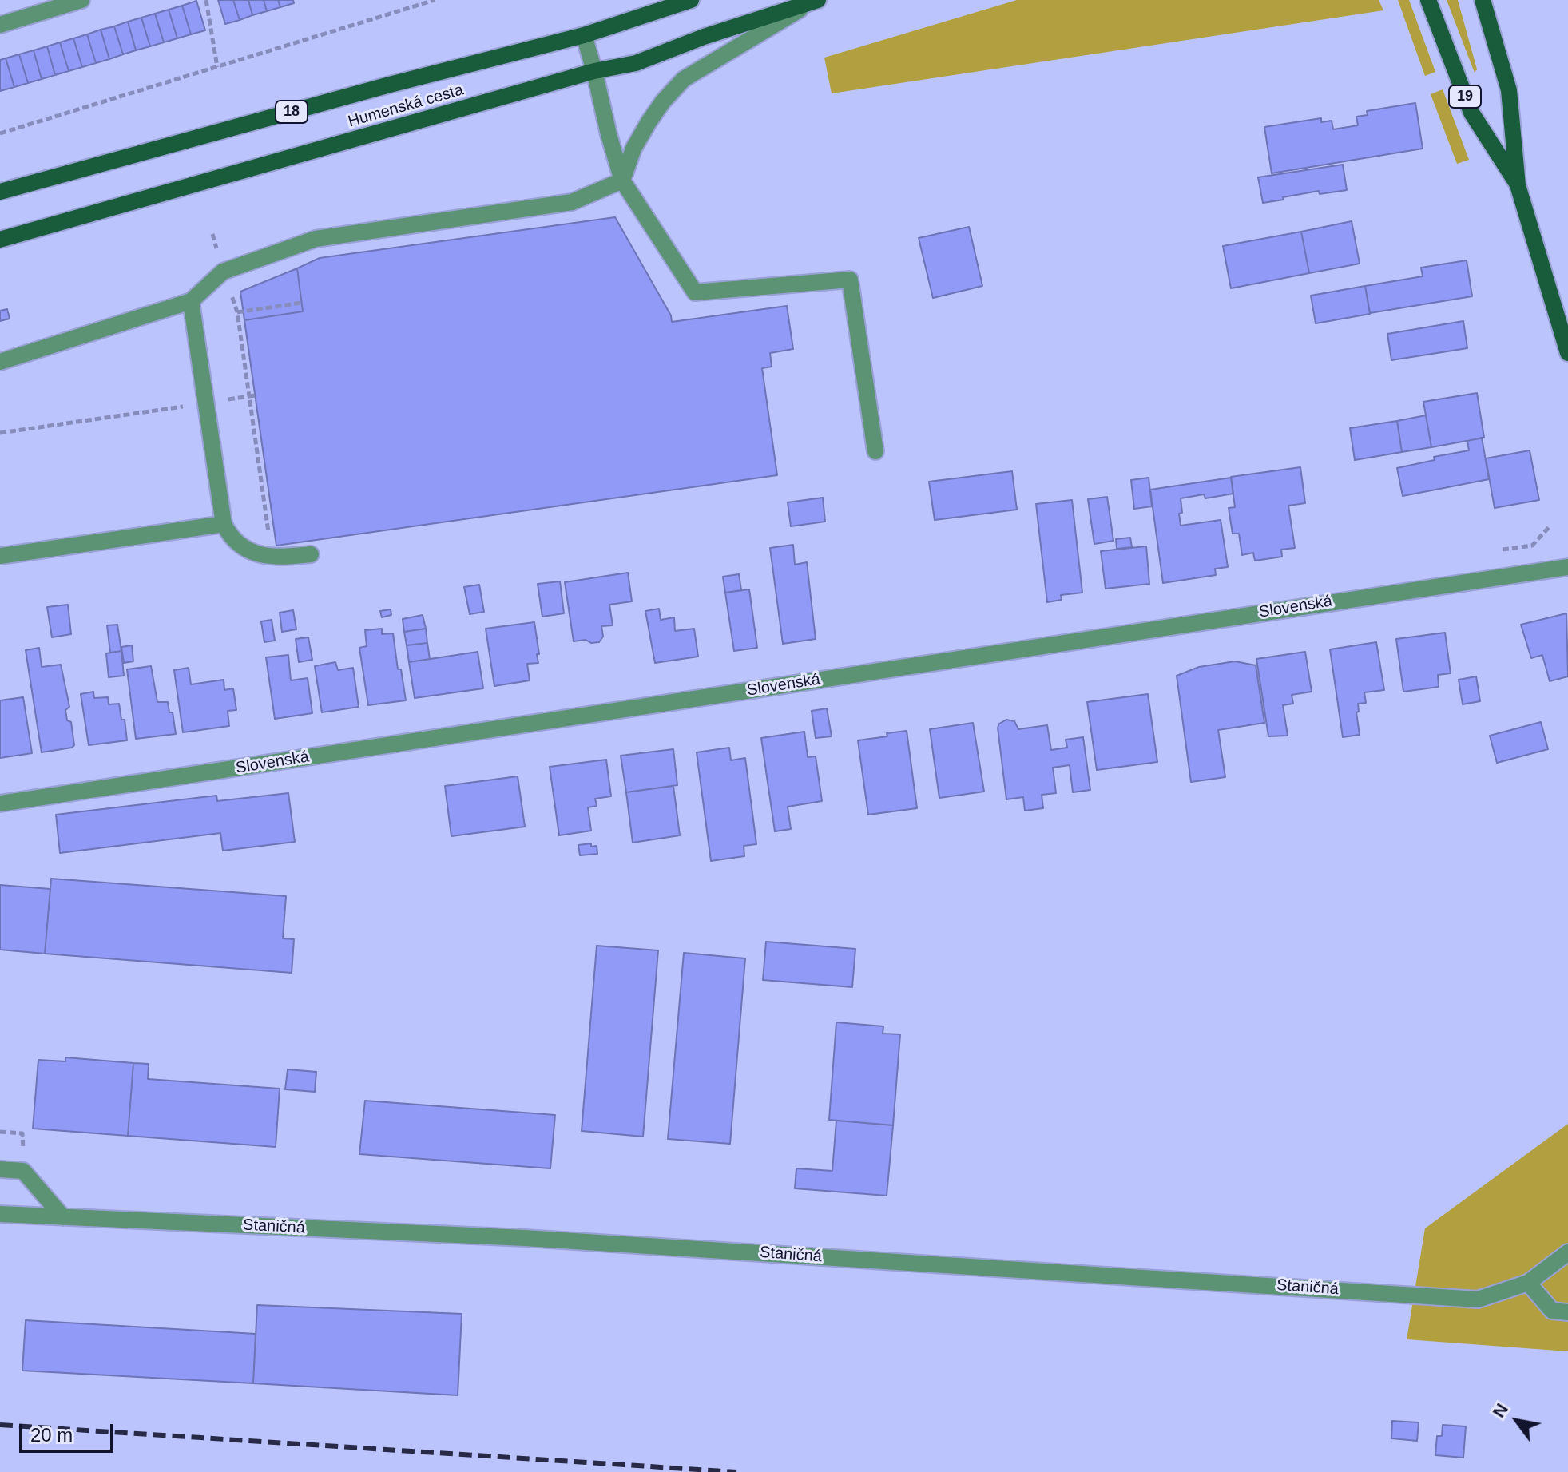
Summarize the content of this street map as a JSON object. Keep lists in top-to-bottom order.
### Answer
{
  "streets": {
    "main road": ["19", "Humenská cesta", "18"],
    "street": ["Slovenská", "Staničná"]
  },
  "scale_bar": "20 m",
  "north": "top left"
}
